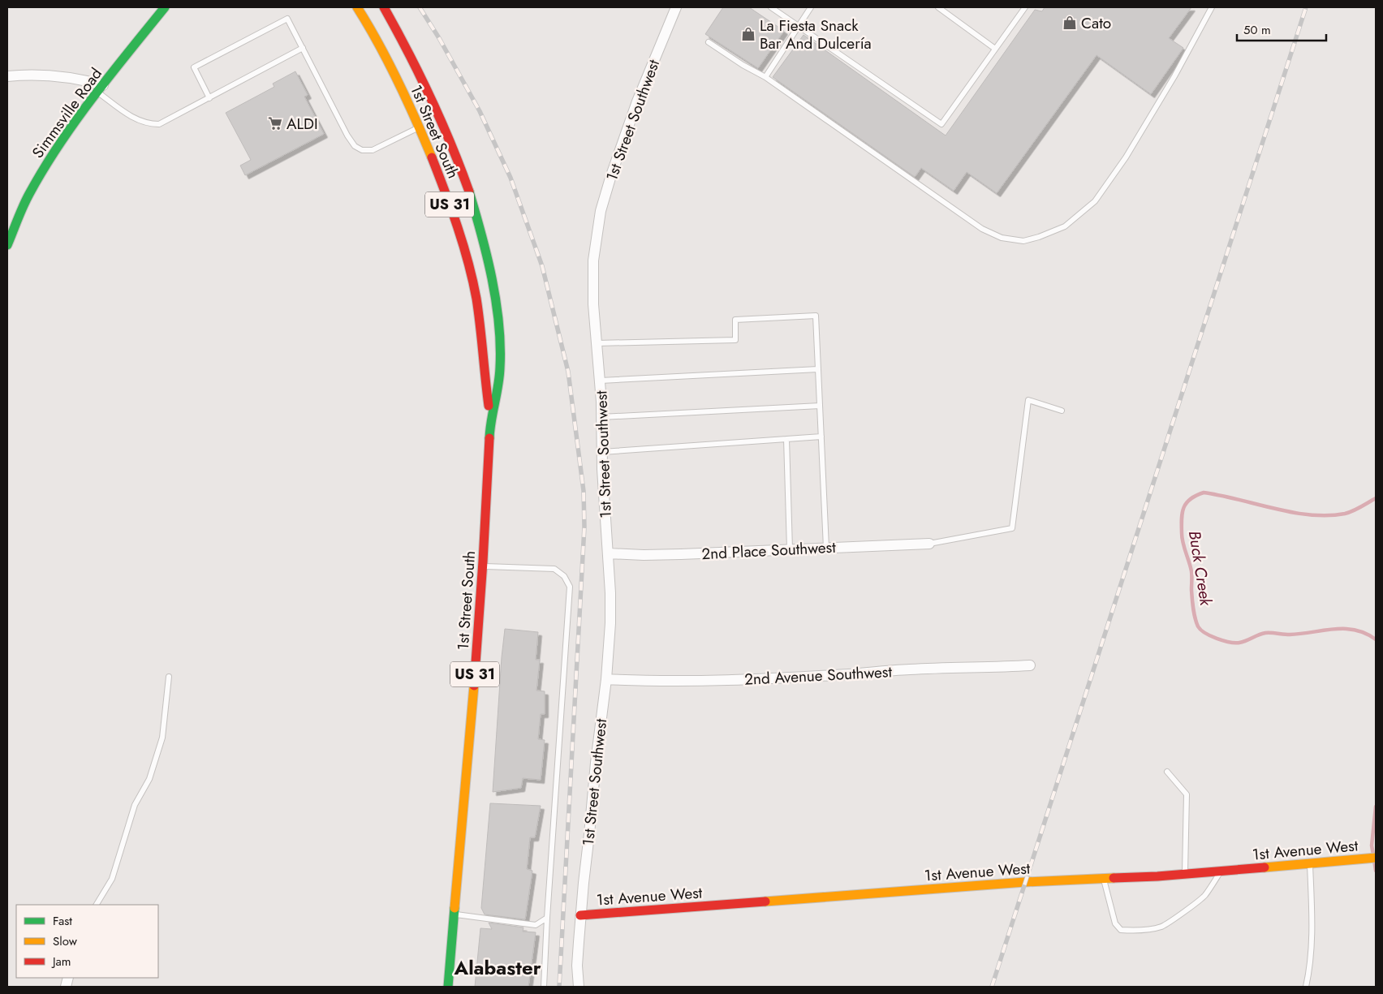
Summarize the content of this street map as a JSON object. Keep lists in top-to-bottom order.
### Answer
{
  "streets": {
    "main road": [
      "Simmsville Road",
      "1st Street South",
      "US 31",
      "1st Avenue West"
    ],
    "street": ["1st Street Southwest", "2nd Place Southwest", "2nd Avenue Southwest"]
  },
  "crossings": [
    ["1st Street Southwest", "2nd Place Southwest"],
    ["1st Street Southwest", "2nd Avenue Southwest"],
    ["1st Street Southwest", "1st Avenue West"]
  ],
  "districts": ["Alabaster"],
  "water": ["Buck Creek"],
  "places": {
    "shop": ["Cato", "La Fiesta Snack Bar And Dulcería"],
    "supermarket": ["ALDI"]
  },
  "legend": ["Fast", "Slow", "Jam"],
  "scale_bar": "50 m"
}
